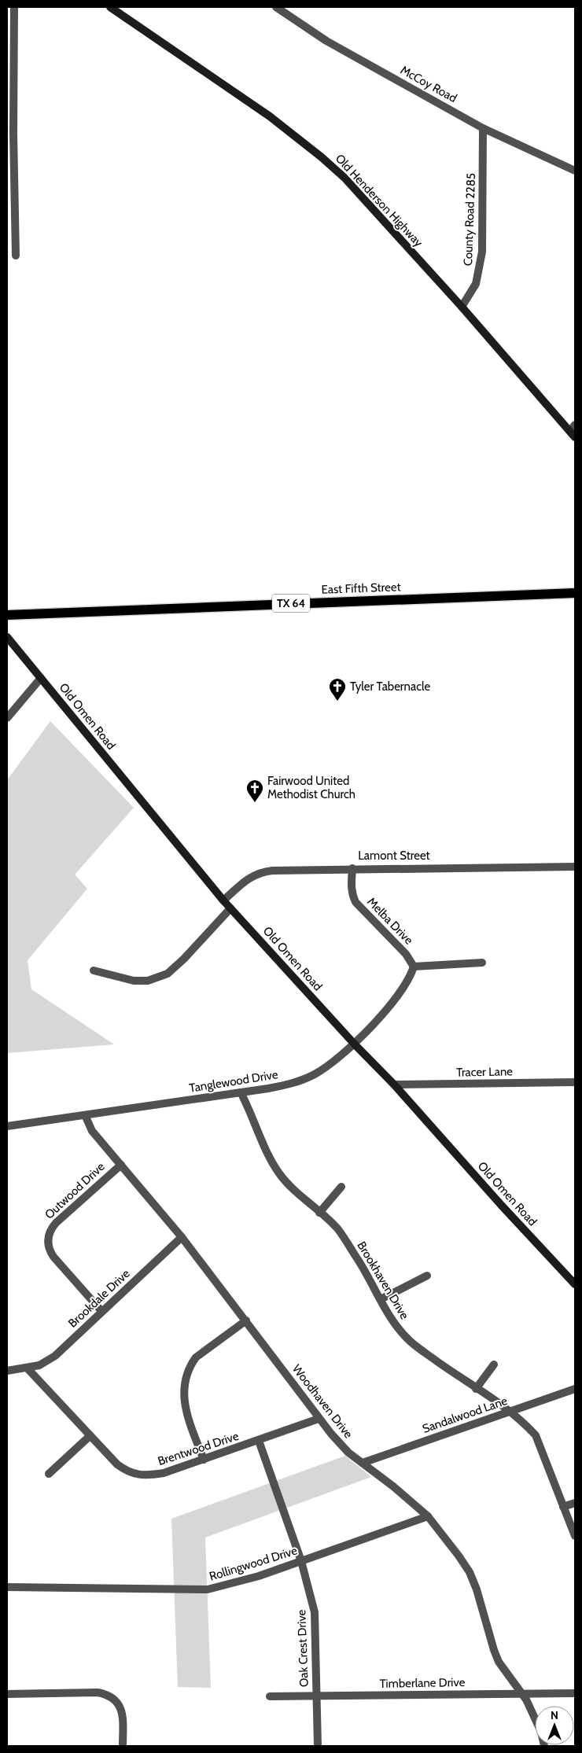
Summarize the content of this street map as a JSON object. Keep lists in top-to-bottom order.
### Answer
{
  "streets": {
    "main road": ["East Fifth Street", "TX 64"],
    "street": [
      "McCoy Road",
      "Old Henderson Highway",
      "County Road 2285",
      "Old Omen Road",
      "Lamont Street",
      "Melba Drive",
      "Tracer Lane",
      "Tanglewood Drive",
      "Outwood Drive",
      "Brookhaven Drive",
      "Brookdale Drive",
      "Woodhaven Drive",
      "Sandalwood Lane",
      "Brentwood Drive",
      "Rollingwood Drive",
      "Oak Crest Drive",
      "Timberlane Drive"
    ]
  },
  "crossings": [
    ["McCoy Road", "County Road 2285"],
    ["Old Henderson Highway", "County Road 2285"],
    ["Old Omen Road", "Lamont Street"],
    ["Old Omen Road", "Tracer Lane"],
    ["Old Omen Road", "Tanglewood Drive"],
    ["Lamont Street", "Melba Drive"],
    ["Melba Drive", "Tanglewood Drive"],
    ["Tanglewood Drive", "Brookhaven Drive"],
    ["Tanglewood Drive", "Woodhaven Drive"],
    ["Outwood Drive", "Brookdale Drive"],
    ["Outwood Drive", "Woodhaven Drive"],
    ["Brookhaven Drive", "Sandalwood Lane"],
    ["Brookdale Drive", "Woodhaven Drive"],
    ["Brookdale Drive", "Brentwood Drive"],
    ["Woodhaven Drive", "Sandalwood Lane"],
    ["Woodhaven Drive", "Brentwood Drive"],
    ["Woodhaven Drive", "Rollingwood Drive"],
    ["Woodhaven Drive", "Timberlane Drive"],
    ["Brentwood Drive", "Oak Crest Drive"],
    ["Rollingwood Drive", "Oak Crest Drive"],
    ["Oak Crest Drive", "Timberlane Drive"]
  ],
  "places": {
    "church": ["Tyler Tabernacle", "Fairwood United Methodist Church"]
  },
  "north": "top"
}
